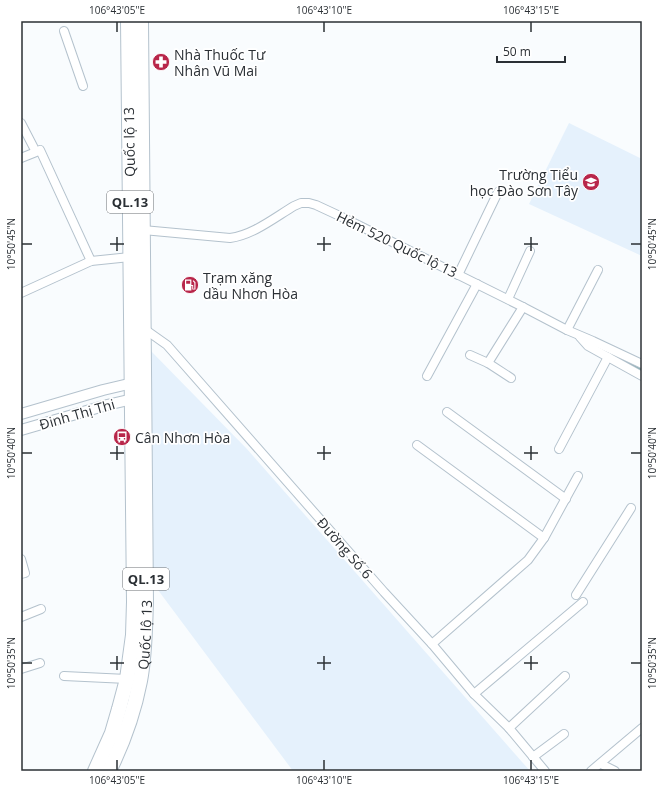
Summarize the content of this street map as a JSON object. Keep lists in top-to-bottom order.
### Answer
{
  "streets": {
    "highway": ["Quốc lộ 13", "QL.13"],
    "street": ["Hẻm 520 Quốc lộ 13", "Đinh Thị Thi", "Đường Số 6"]
  },
  "crossings": [
    ["Quốc lộ 13", "Hẻm 520 Quốc lộ 13"],
    ["Quốc lộ 13", "Đinh Thị Thi"],
    ["Quốc lộ 13", "Đường Số 6"]
  ],
  "places": {
    "pharmacy": ["Nhà Thuốc Tư Nhân Vū Mai"],
    "school or university": ["Trường Tiểu học Đào Sơn Tây"],
    "fuel station": ["Trạm xăng dầu Nhơn Hòa"],
    "bus stop": ["Cân Nhơn Hòa"]
  },
  "scale_bar": "50 m",
  "coordinates": [
    "106°43'05\"E",
    "106°43'10\"E",
    "106°43'15\"E",
    "10°50'45\"N",
    "10°50'40\"N",
    "10°50'35\"N"
  ]
}
